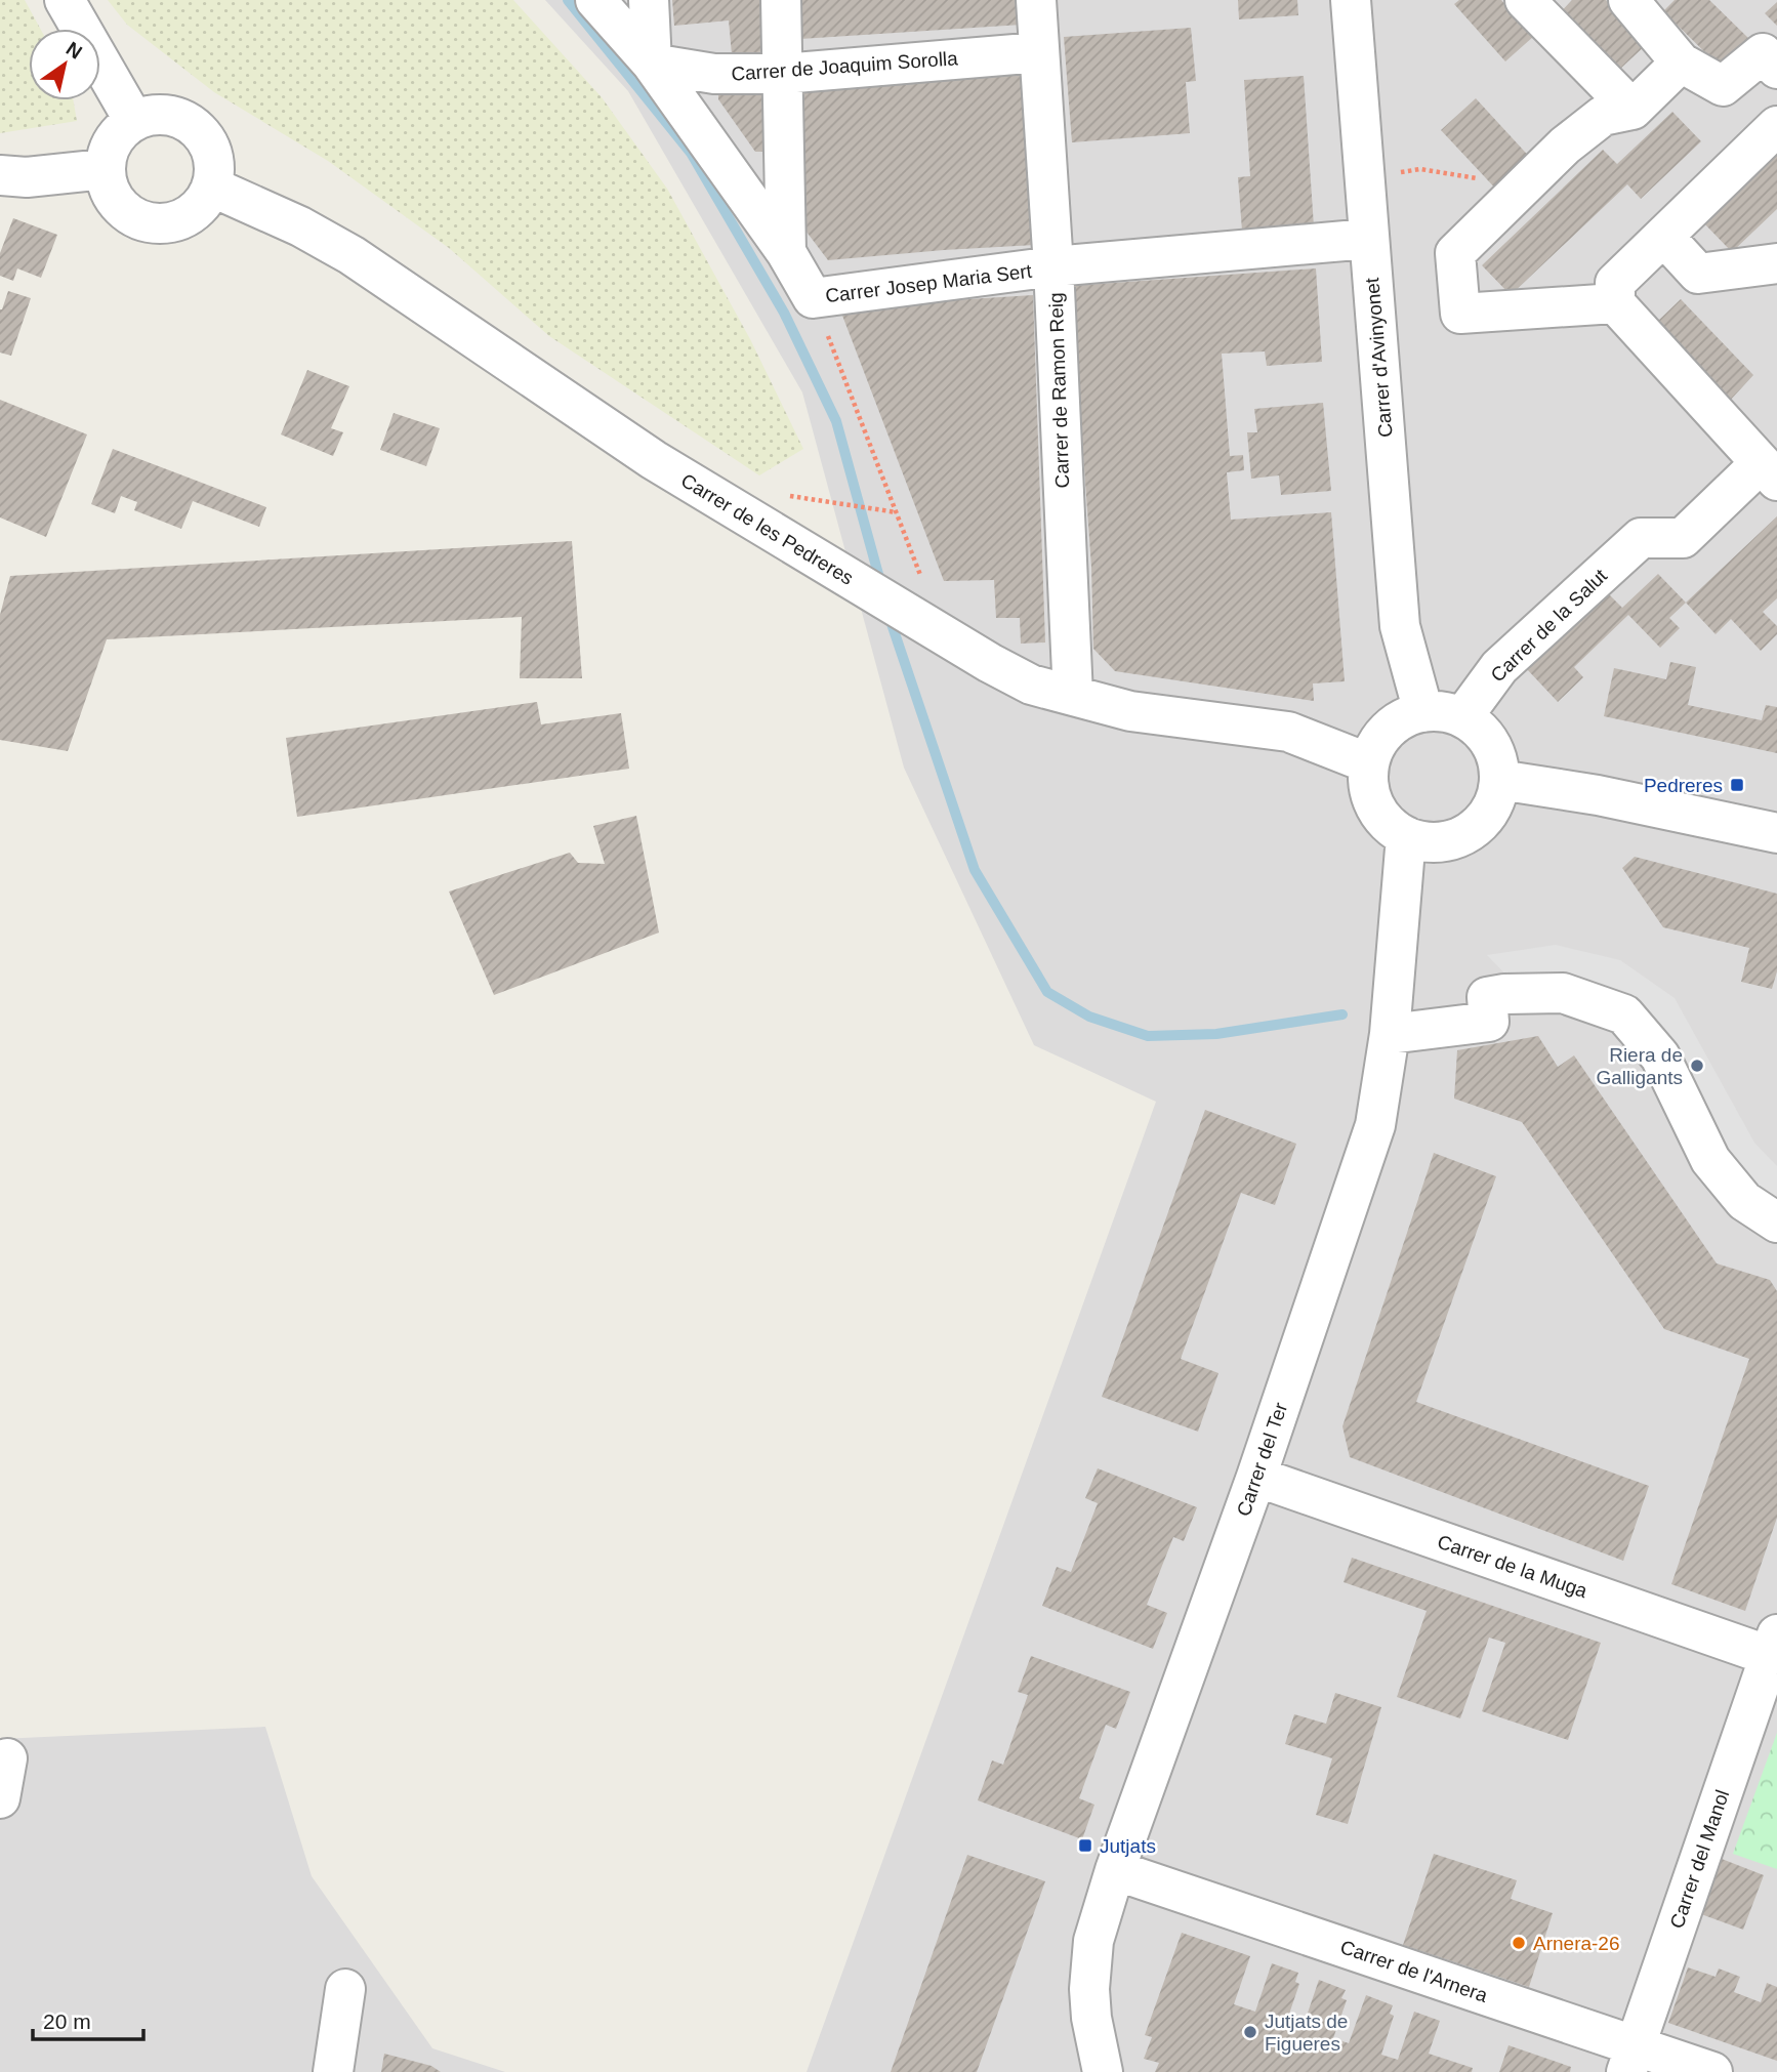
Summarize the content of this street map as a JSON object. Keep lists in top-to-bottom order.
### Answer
{
  "streets": {
    "street": [
      "Carrer de Joaquim Sorolla",
      "Carrer Josep Maria Sert",
      "Carrer d'Avinyonet",
      "Carrer de Ramon Reig",
      "Carrer de les Pedreres",
      "Carrer de la Salut",
      "Carrer del Ter",
      "Carrer de la Muga",
      "Carrer del Manol",
      "Carrer de l'Arnera"
    ]
  },
  "crossings": [
    ["Carrer de Joaquim Sorolla", "Carrer Josep Maria Sert"],
    ["Carrer de Joaquim Sorolla", "Carrer de Ramon Reig"],
    ["Carrer Josep Maria Sert", "Carrer d'Avinyonet"],
    ["Carrer Josep Maria Sert", "Carrer de Ramon Reig"],
    ["Carrer d'Avinyonet", "Carrer de les Pedreres"],
    ["Carrer d'Avinyonet", "Carrer de la Salut"],
    ["Carrer d'Avinyonet", "Carrer del Ter"],
    ["Carrer de Ramon Reig", "Carrer de les Pedreres"],
    ["Carrer de les Pedreres", "Carrer de la Salut"],
    ["Carrer de les Pedreres", "Carrer del Ter"],
    ["Carrer de la Salut", "Carrer del Ter"],
    ["Carrer del Ter", "Carrer de la Muga"],
    ["Carrer del Ter", "Carrer de l'Arnera"],
    ["Carrer de la Muga", "Carrer del Manol"],
    ["Carrer del Manol", "Carrer de l'Arnera"]
  ],
  "places": {
    "transit": ["Pedreres", "Jutjats"],
    "other": ["Riera de Galligants", "Arnera-26", "Jutjats de Figueres"]
  },
  "scale_bar": "20 m",
  "north": "top right"
}
